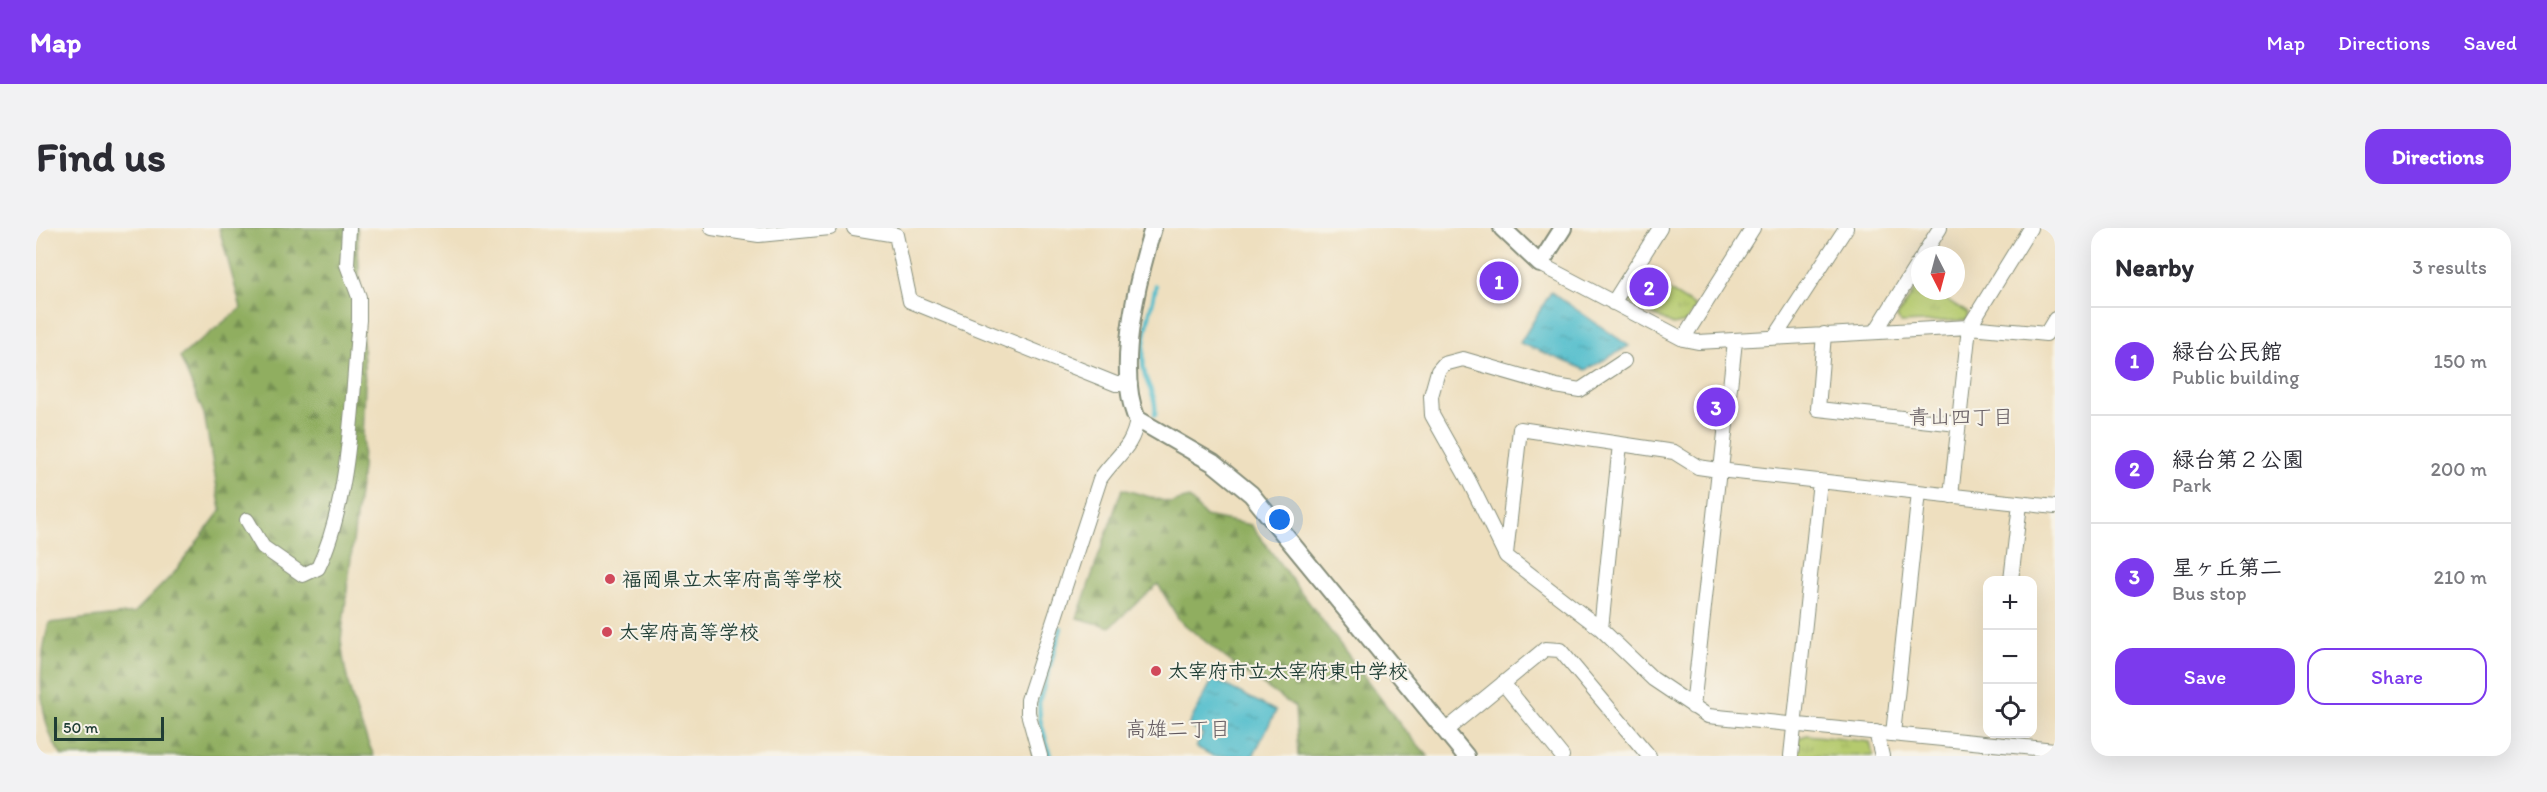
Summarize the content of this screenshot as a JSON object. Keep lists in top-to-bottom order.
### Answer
{
  "districts": ["青山四丁目", "高雄二丁目"],
  "places": ["福岡県立太宰府高等学校", "太宰府高等学校", "太宰府市立太宰府東中学校"],
  "scale_bar": "50 m",
  "north": "bottom",
  "page": {
    "header": "Map",
    "nav": ["Map", "Directions", "Saved"],
    "buttons": [
      "Directions",
      ["Save", "Share"]
    ],
    "title": "Find us",
    "heading": ["Nearby", "3 results"],
    "pins": ["1", "2", "3"],
    "list": [
      {
        "mark": "1",
        "name": "緑台公民館",
        "note": "Public building",
        "value": "150 m"
      },
      {
        "mark": "2",
        "name": "緑台第２公園",
        "note": "Park",
        "value": "200 m"
      },
      {
        "mark": "3",
        "name": "星ヶ丘第二",
        "note": "Bus stop",
        "value": "210 m"
      }
    ],
    "map_buttons": ["+", "−"],
    "scale": "50 m"
  }
}
